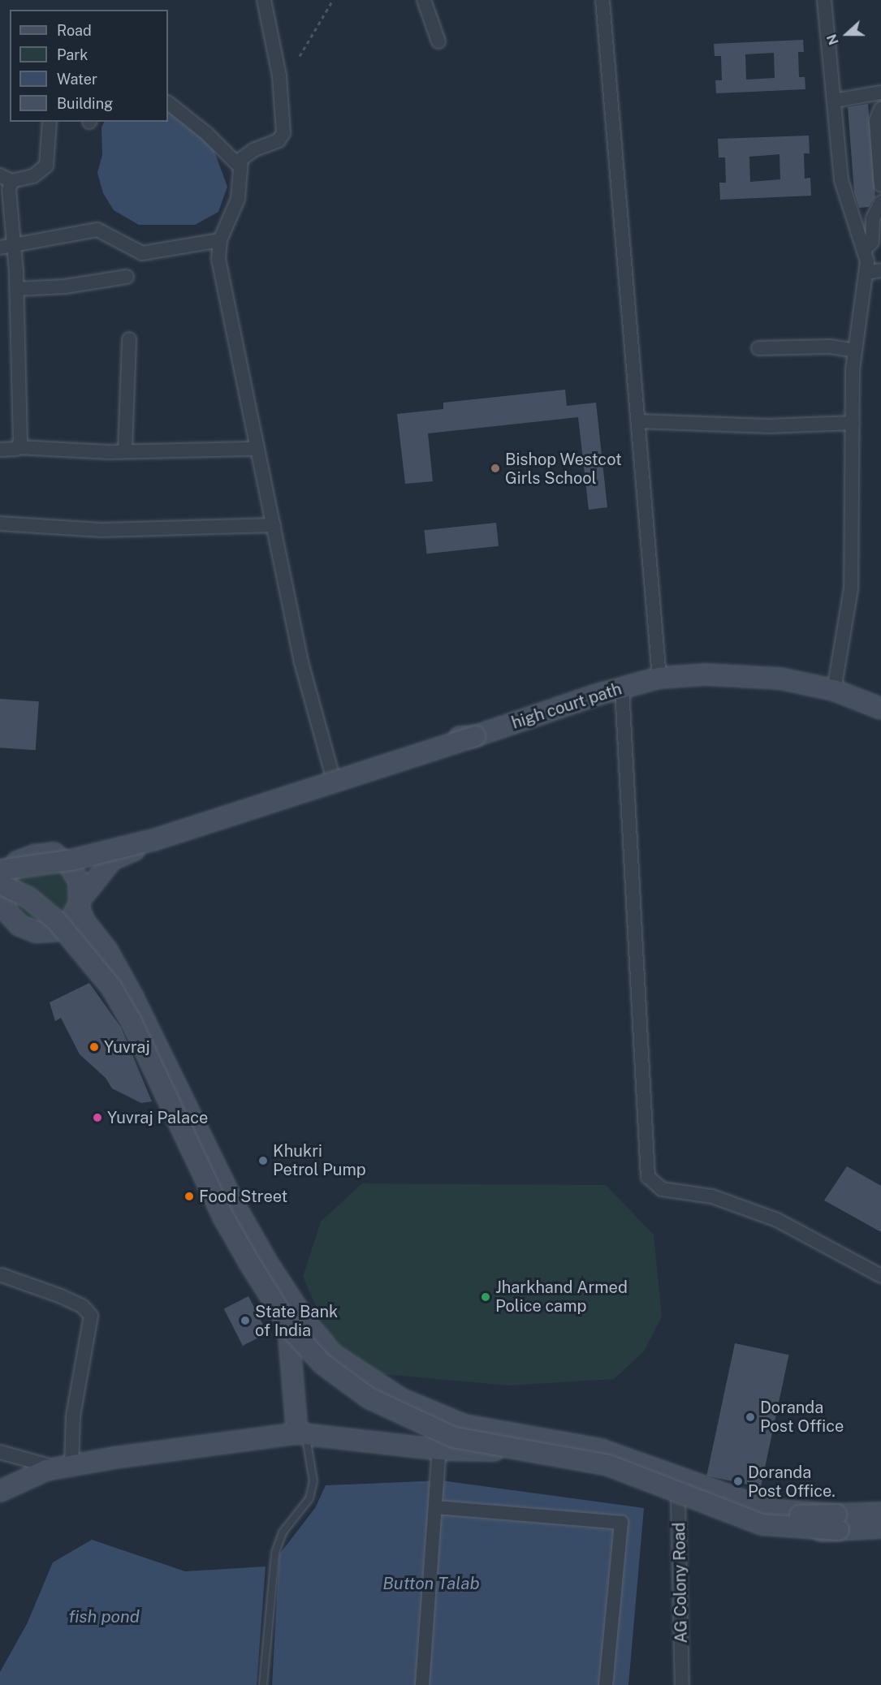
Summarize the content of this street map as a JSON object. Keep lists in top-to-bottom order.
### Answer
{
  "streets": {
    "main road": ["high court path"],
    "street": ["AG Colony Road"]
  },
  "water": ["Button Talab", "fish pond"],
  "places": [
    "Bishop Westcot Girls School",
    "Yuvraj",
    "Yuvraj Palace",
    "Khukri Petrol Pump",
    "Food Street",
    "Jharkhand Armed Police camp",
    "State Bank of India",
    "Doranda Post Office",
    "Doranda Post Office."
  ],
  "legend": [
    "Road",
    "Park",
    "Water",
    "Building"
  ],
  "north": "left"
}
